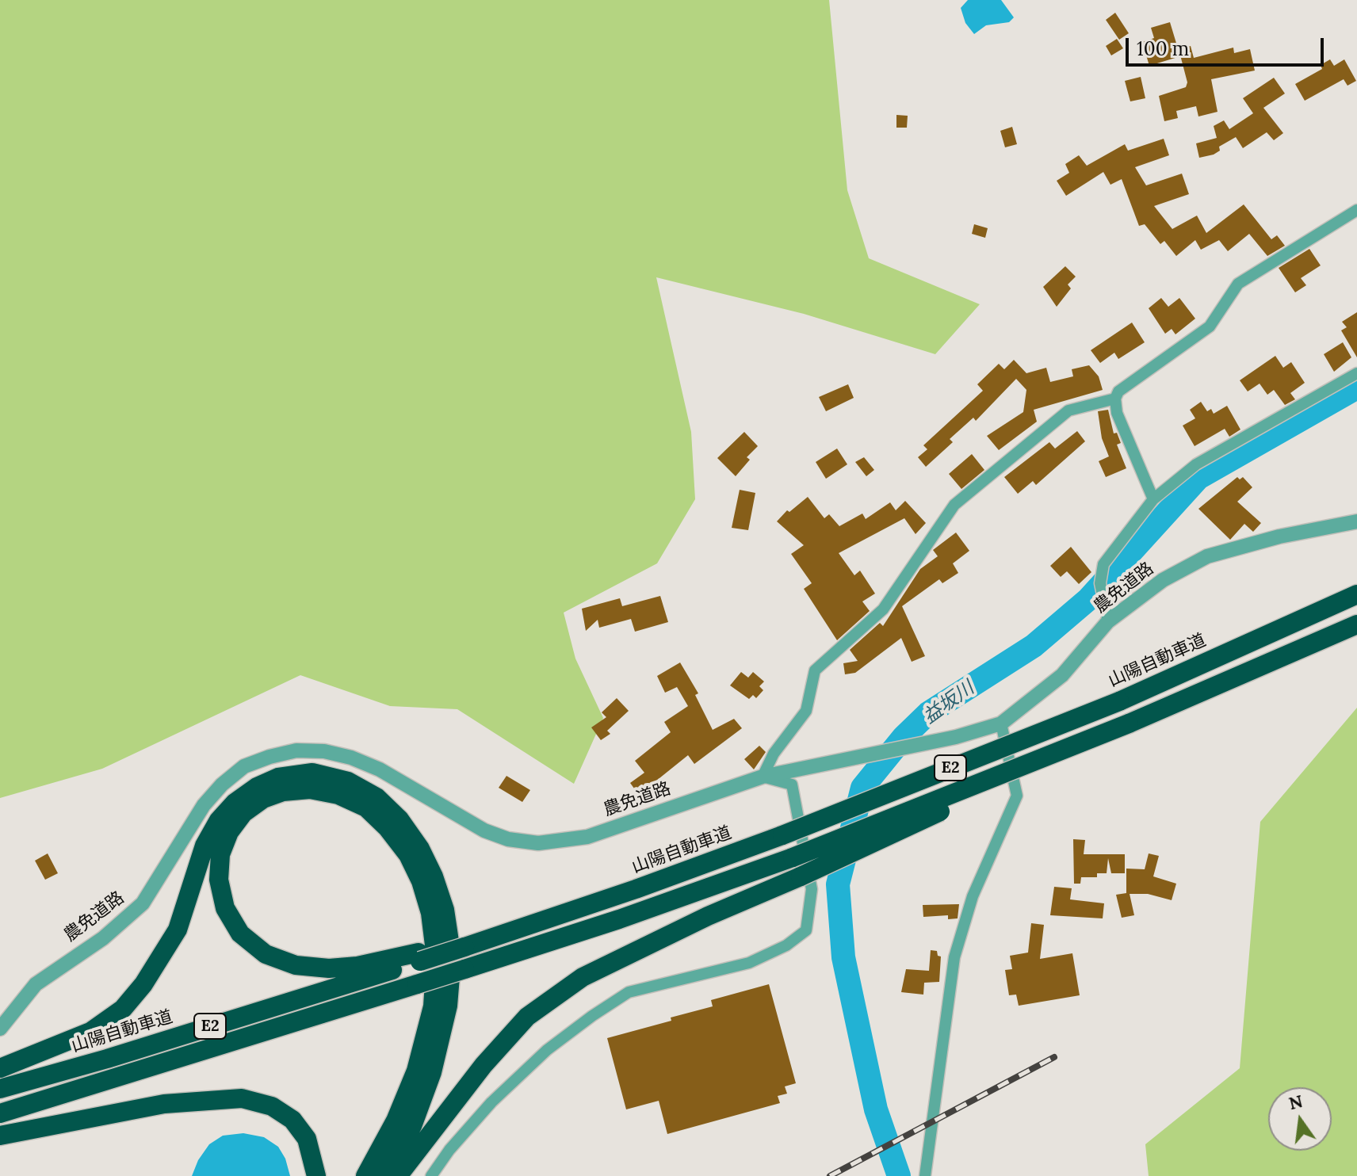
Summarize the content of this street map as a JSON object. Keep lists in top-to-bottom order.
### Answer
{
  "streets": {
    "highway": ["山陽自動車道", "E2"],
    "street": ["農免道路"]
  },
  "water": ["益坂川"],
  "scale_bar": "100 m",
  "north": "top"
}
